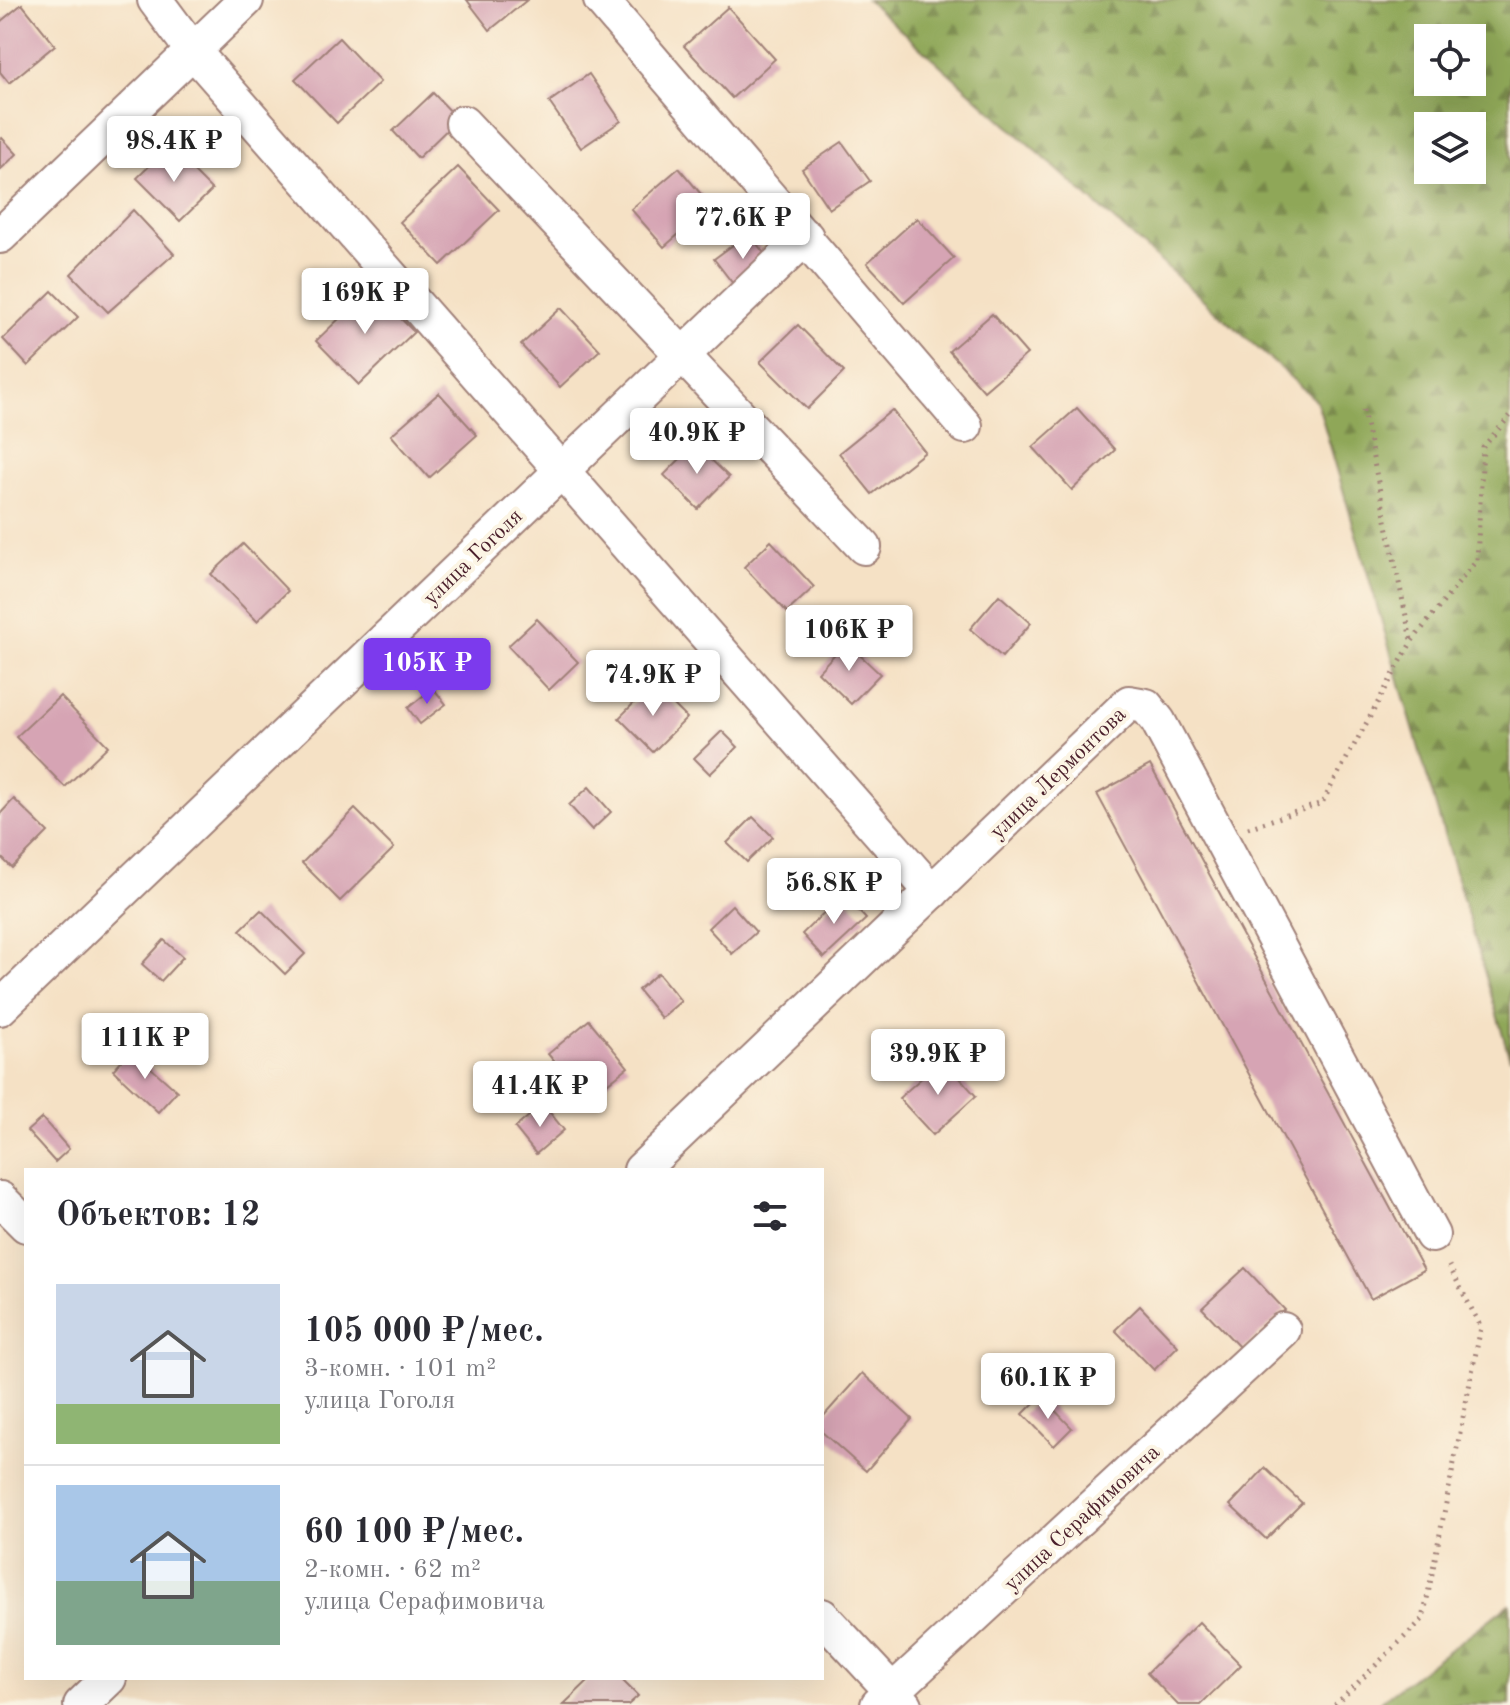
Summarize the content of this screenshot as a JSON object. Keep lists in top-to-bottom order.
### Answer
{
  "streets": {
    "street": ["улица Гоголя", "улица Лермонтова", "улица Серафимовича"]
  },
  "page": {
    "price": [
      "98.4K ₽",
      "77.6K ₽",
      "169K ₽",
      "40.9K ₽",
      "106K ₽",
      "105K ₽",
      "74.9K ₽",
      "56.8K ₽",
      "111K ₽",
      "39.9K ₽",
      "41.4K ₽",
      "60.1K ₽"
    ],
    "heading": "Объектов: 12",
    "list": [
      {
        "name": "105 000 ₽/мес.",
        "note": "3-комн. · 101 m² · улица Гоголя"
      },
      {
        "name": "60 100 ₽/мес.",
        "note": "2-комн. · 62 m² · улица Серафимовича"
      }
    ]
  }
}
